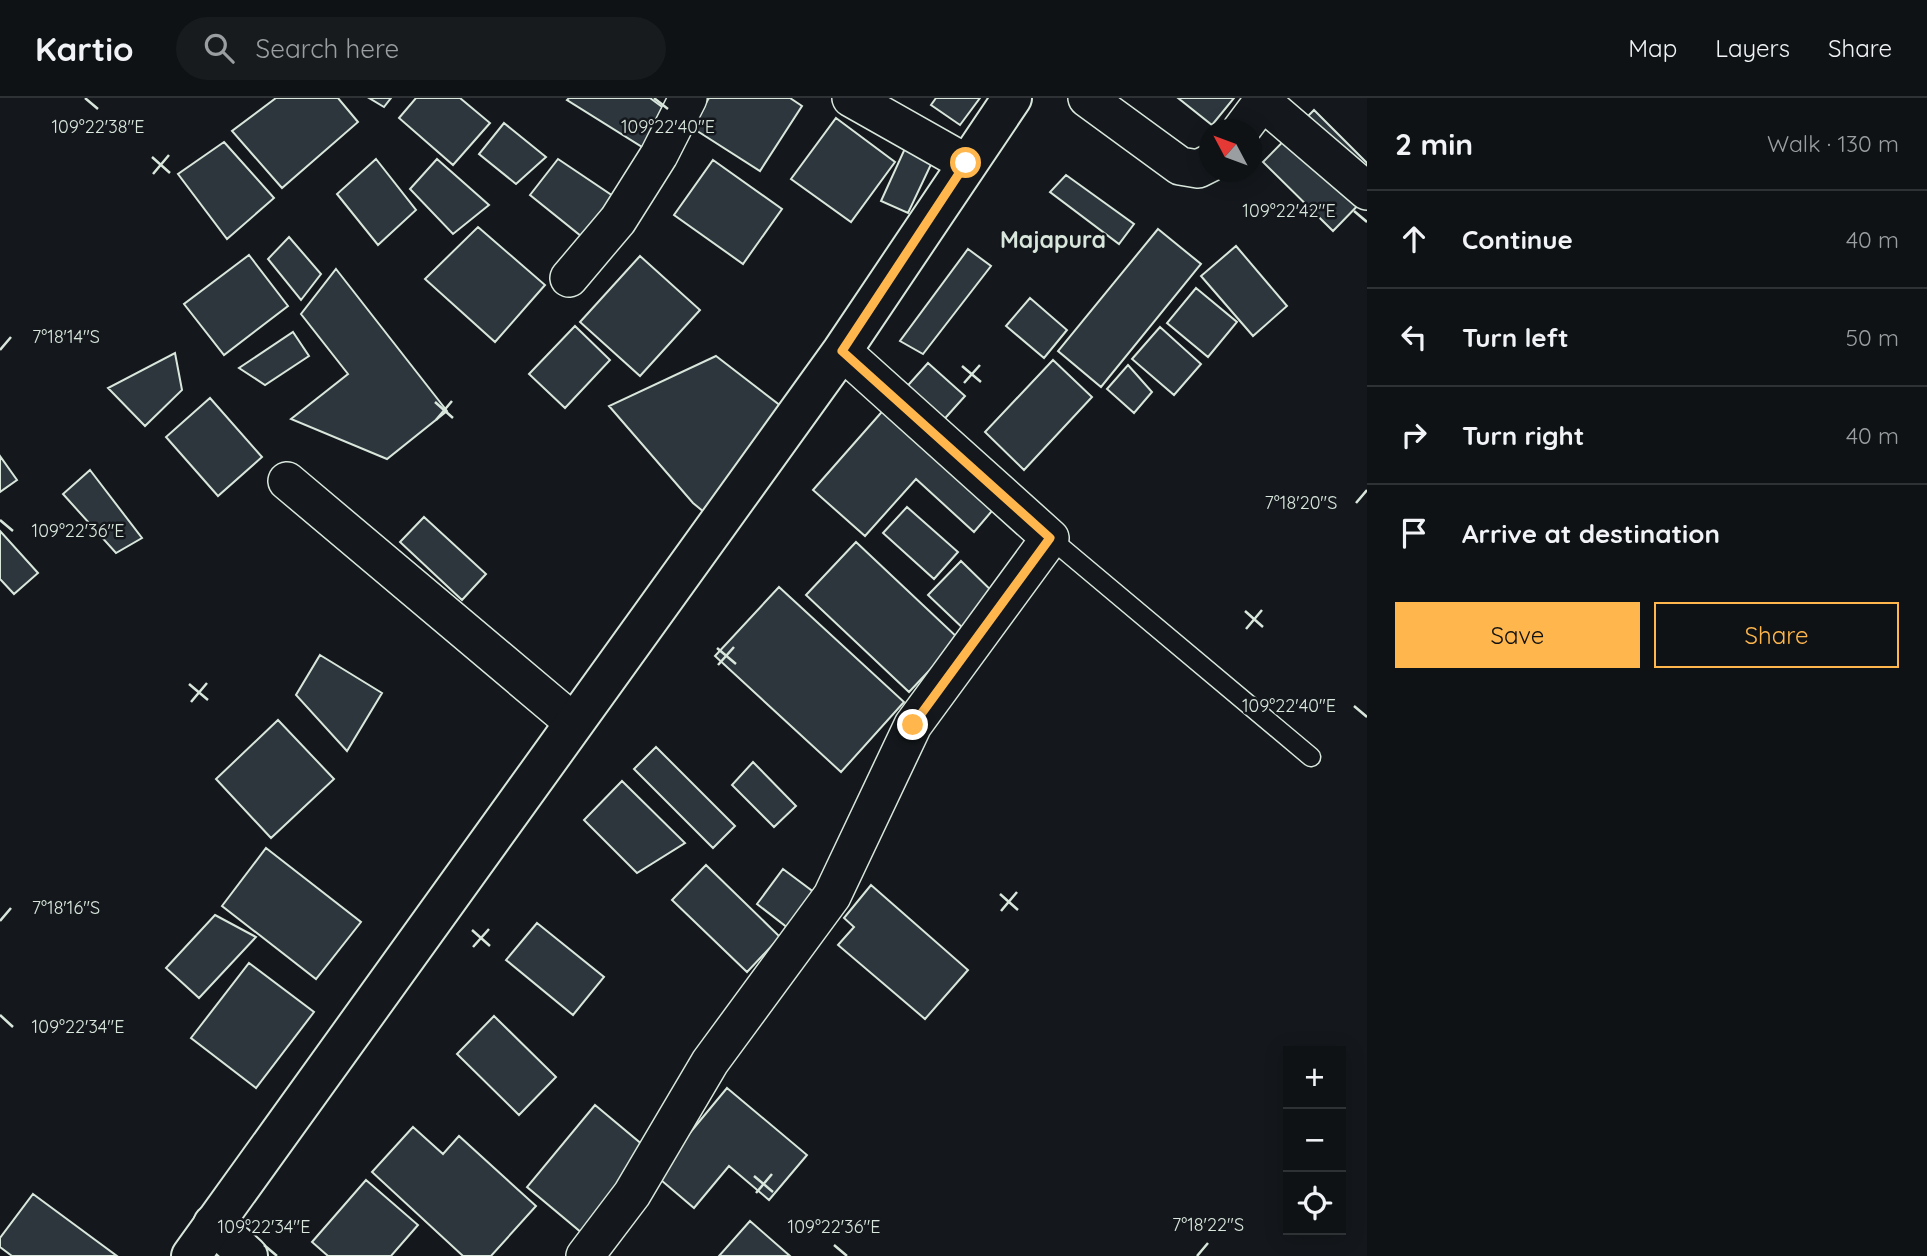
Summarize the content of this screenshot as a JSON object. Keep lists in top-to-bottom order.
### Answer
{
  "districts": ["Majapura"],
  "north": "top left",
  "page": {
    "header": "Kartio",
    "search": "Search here",
    "nav": ["Map", "Layers", "Share"],
    "heading": ["2 min", "Walk · 130 m"],
    "list": [
      ["Continue", "40 m"],
      ["Turn left", "50 m"],
      ["Turn right", "40 m"],
      "Arrive at destination"
    ],
    "buttons": ["Save", "Share"],
    "map_buttons": ["+", "−"]
  },
  "coordinates": [
    "109°22'38\"E",
    "109°22'40\"E",
    "109°22'42\"E",
    "7°18'14\"S",
    "7°18'20\"S",
    "109°22'36\"E",
    "7°18'16\"S",
    "109°22'34\"E",
    "7°18'22\"S"
  ]
}
